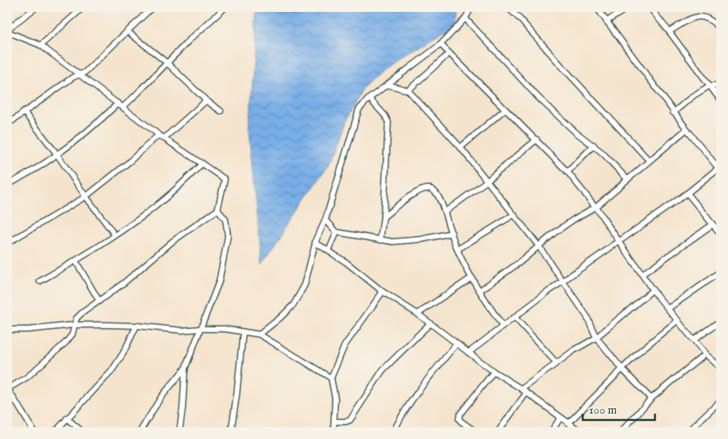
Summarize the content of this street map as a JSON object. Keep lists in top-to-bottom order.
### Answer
{
  "scale_bar": "100 m"
}
